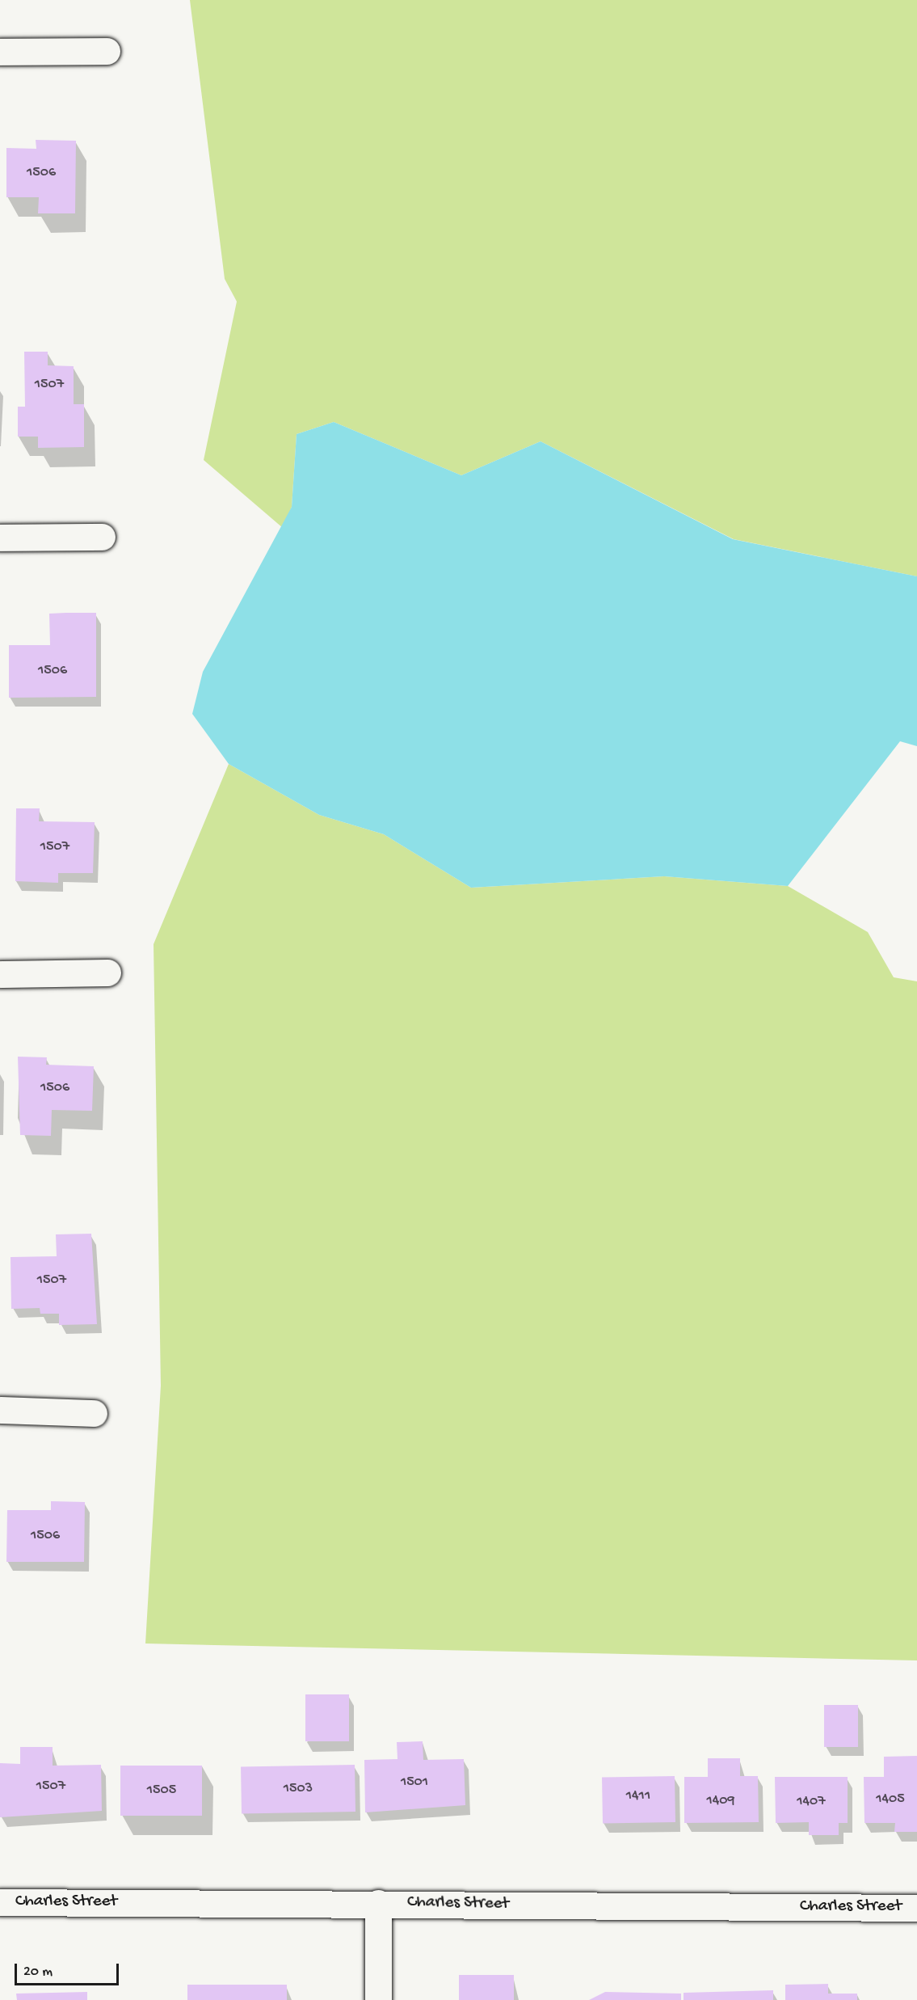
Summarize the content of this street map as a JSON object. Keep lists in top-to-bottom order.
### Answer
{
  "streets": {
    "street": ["Charles Street"]
  },
  "house_numbers": [
    "1506",
    "1507",
    "1506",
    "1507",
    "1506",
    "1507",
    "1506",
    "1501",
    "1507",
    "1503",
    "1505",
    "1411",
    "1405",
    "1409",
    "1407"
  ],
  "scale_bar": "20 m"
}
